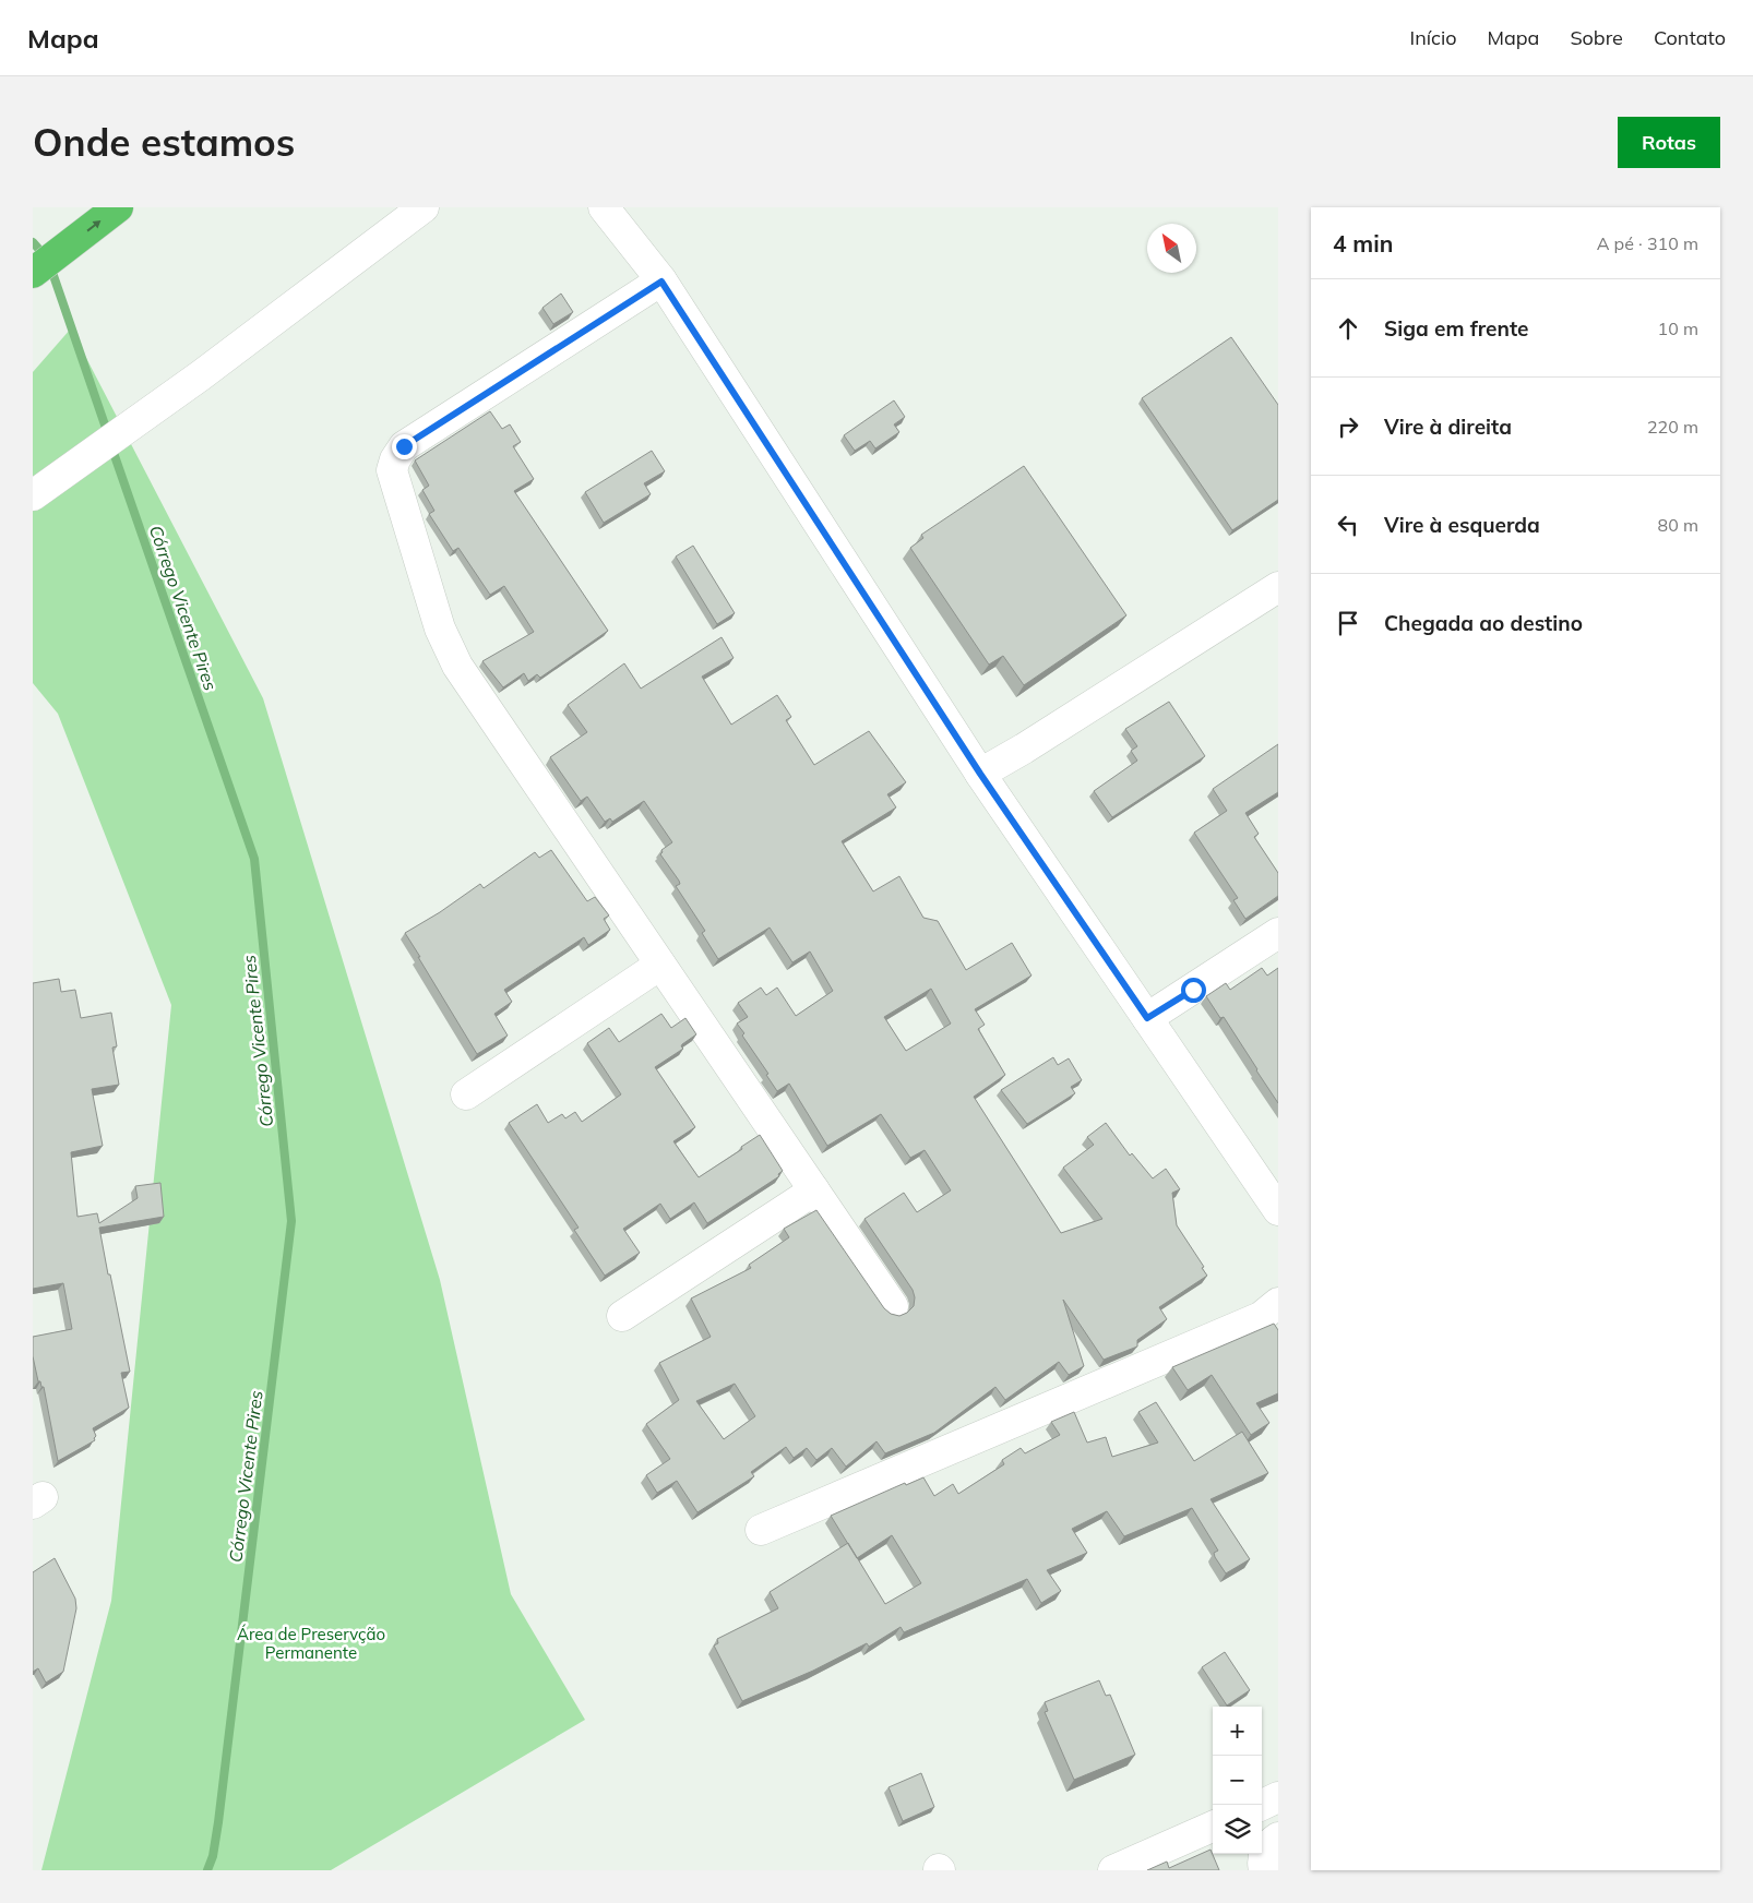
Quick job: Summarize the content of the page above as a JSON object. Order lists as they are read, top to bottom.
{
  "water": ["Córrego Vicente Pires"],
  "parks": ["Área de Preservção Permanente"],
  "north": "top left",
  "page": {
    "header": "Mapa",
    "nav": [
      "Início",
      "Mapa",
      "Sobre",
      "Contato"
    ],
    "buttons": "Rotas",
    "title": "Onde estamos",
    "heading": ["4 min", "A pé · 310 m"],
    "list": [
      ["Siga em frente", "10 m"],
      ["Vire à direita", "220 m"],
      ["Vire à esquerda", "80 m"],
      "Chegada ao destino"
    ],
    "map_buttons": ["+", "−"]
  }
}
